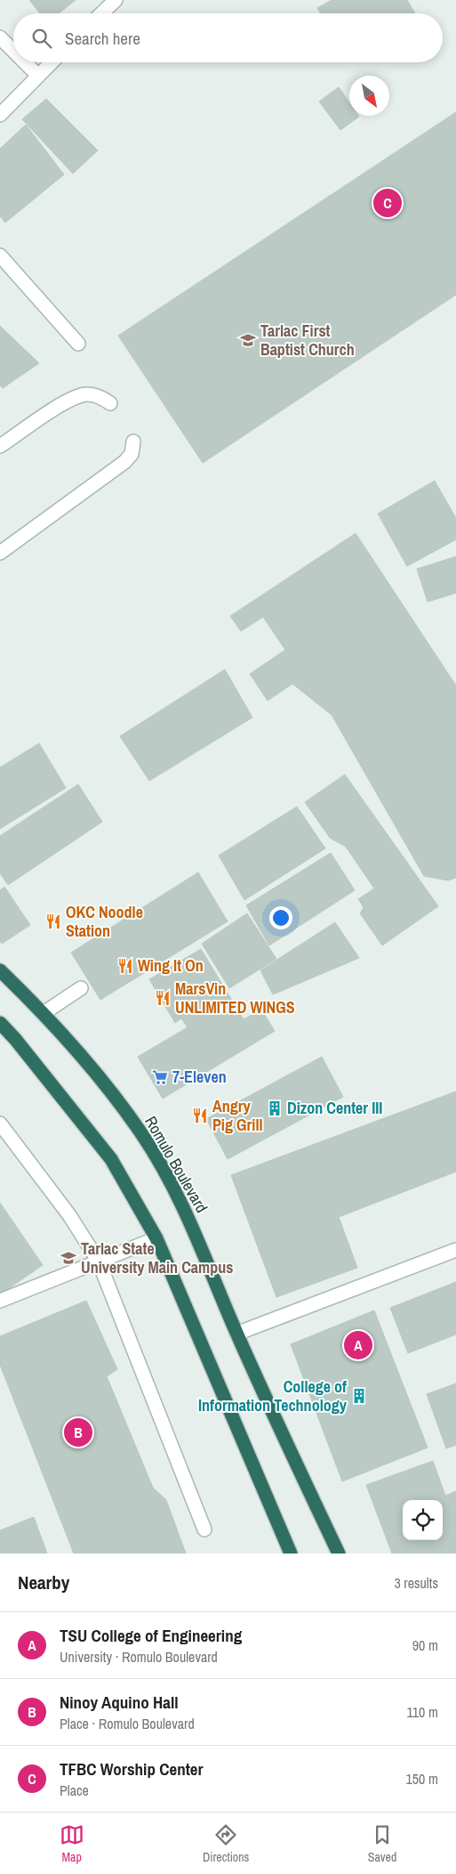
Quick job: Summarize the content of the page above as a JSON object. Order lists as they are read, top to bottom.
{
  "streets": {
    "highway": ["Romulo Boulevard"]
  },
  "places": {
    "school or university": ["Tarlac First Baptist Church", "Tarlac State University Main Campus"],
    "restaurant": [
      "OKC Noodle Station",
      "Wing It On",
      "MarsVin UNLIMITED WINGS",
      "Angry Pig Grill"
    ],
    "supermarket": ["7-Eleven"],
    "building": ["Dizon Center III", "College of Information Technology"]
  },
  "north": "bottom right",
  "page": {
    "search": "Search here",
    "pins": ["C", "A", "B"],
    "heading": ["Nearby", "3 results"],
    "list": [
      {
        "mark": "A",
        "name": "TSU College of Engineering",
        "note": "University · Romulo Boulevard",
        "value": "90 m"
      },
      {
        "mark": "B",
        "name": "Ninoy Aquino Hall",
        "note": "Place · Romulo Boulevard",
        "value": "110 m"
      },
      {
        "mark": "C",
        "name": "TFBC Worship Center",
        "note": "Place",
        "value": "150 m"
      }
    ],
    "nav": ["Map", "Directions", "Saved"]
  }
}
